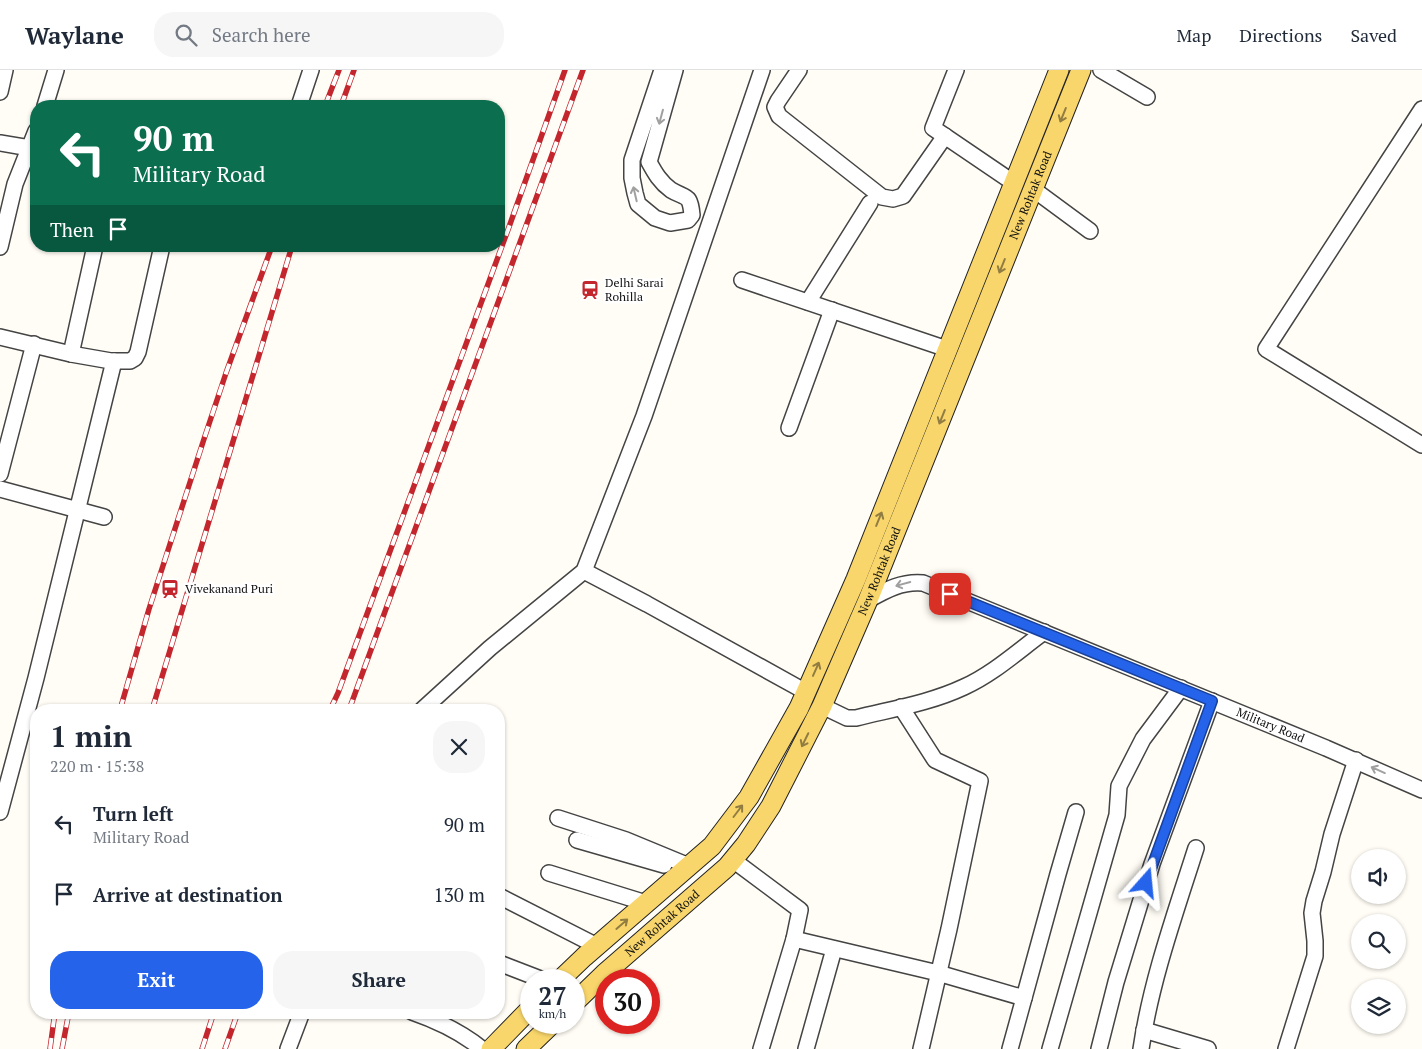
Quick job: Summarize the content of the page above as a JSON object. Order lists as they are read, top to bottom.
{
  "streets": {
    "main road": ["New Rohtak Road"],
    "street": ["Military Road"]
  },
  "crossings": [
    ["New Rohtak Road", "Military Road"]
  ],
  "one_way": ["Military Road"],
  "places": {
    "station": ["Delhi Sarai Rohilla", "Vivekanand Puri"]
  },
  "page": {
    "header": "Waylane",
    "search": "Search here",
    "nav": ["Map", "Directions", "Saved"],
    "turn": ["90 m", "Military Road"],
    "then": "Then",
    "heading": ["1 min", "220 m · 15:38"],
    "list": [
      {
        "name": "Turn left",
        "note": "Military Road",
        "value": "90 m"
      },
      {
        "name": "Arrive at destination",
        "value": "130 m"
      }
    ],
    "buttons": ["Exit", "Share"],
    "speed": "27 km/h",
    "limit": "30"
  }
}
